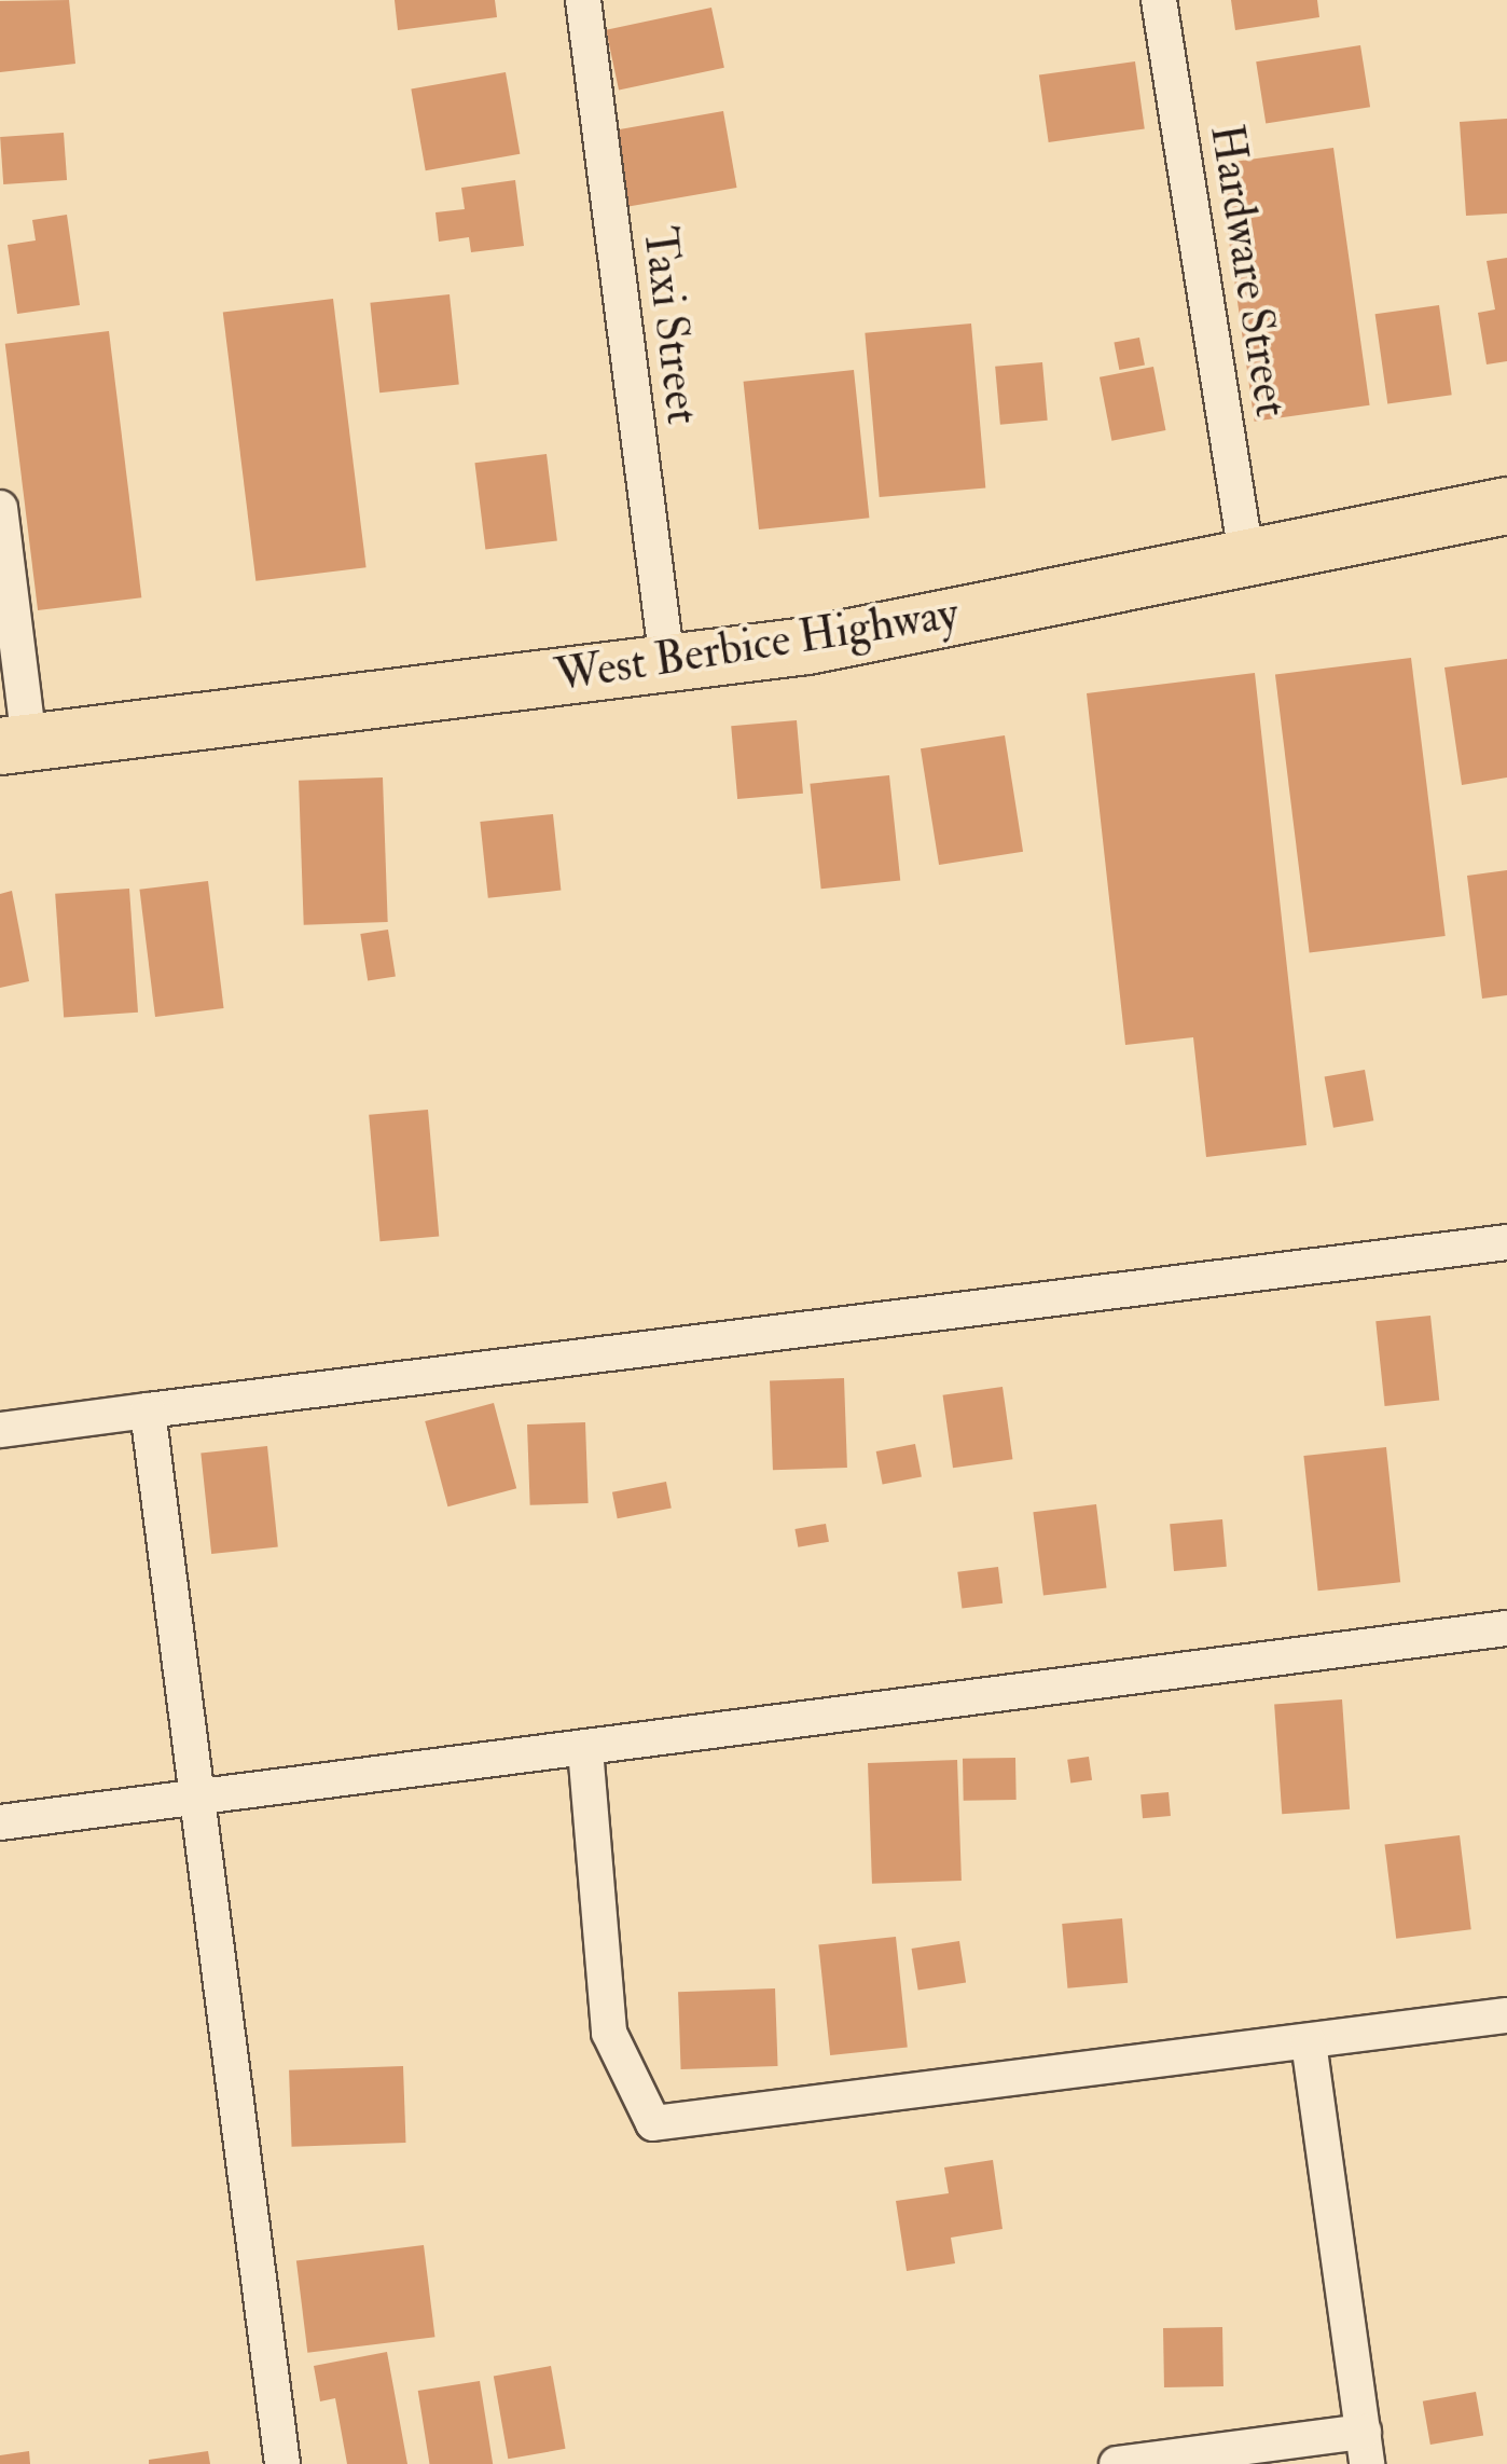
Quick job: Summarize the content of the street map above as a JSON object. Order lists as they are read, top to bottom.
{
  "streets": {
    "main road": ["West Berbice Highway"],
    "street": ["Hardware Street", "Taxi Street"]
  },
  "crossings": [
    ["Hardware Street", "West Berbice Highway"],
    ["Taxi Street", "West Berbice Highway"]
  ]
}
